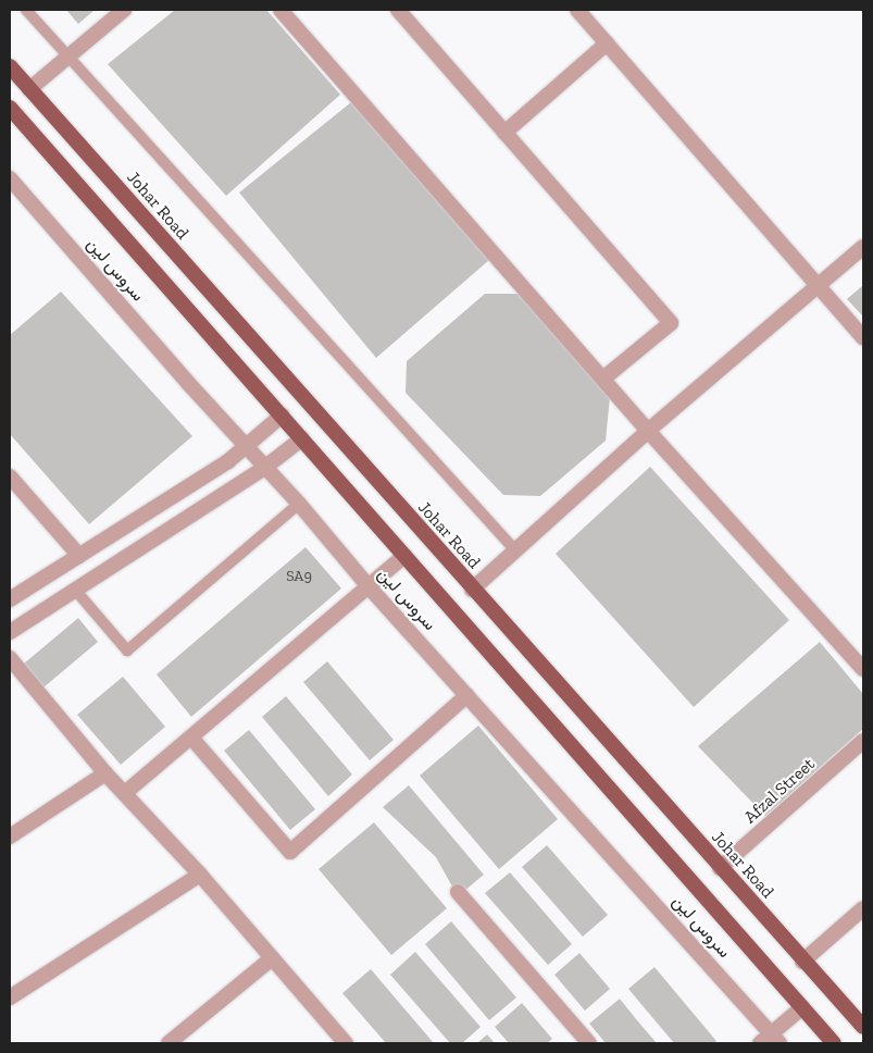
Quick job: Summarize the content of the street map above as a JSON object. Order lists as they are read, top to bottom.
{
  "streets": {
    "main road": ["Johar Road"],
    "street": ["سروس لین", "Afzal Street"]
  },
  "crossings": [
    ["Johar Road", "Afzal Street"]
  ],
  "house_numbers": ["SA9"]
}
